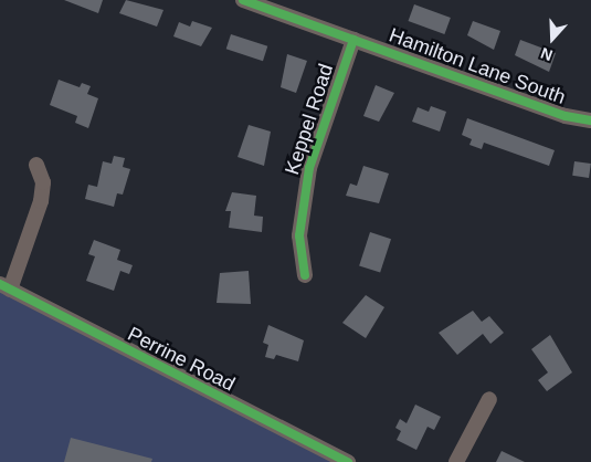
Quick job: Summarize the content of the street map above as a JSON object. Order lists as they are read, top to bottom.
{
  "streets": {
    "street": ["Hamilton Lane South", "Keppel Road", "Perrine Road"]
  },
  "crossings": [
    ["Hamilton Lane South", "Keppel Road"]
  ],
  "north": "bottom"
}
